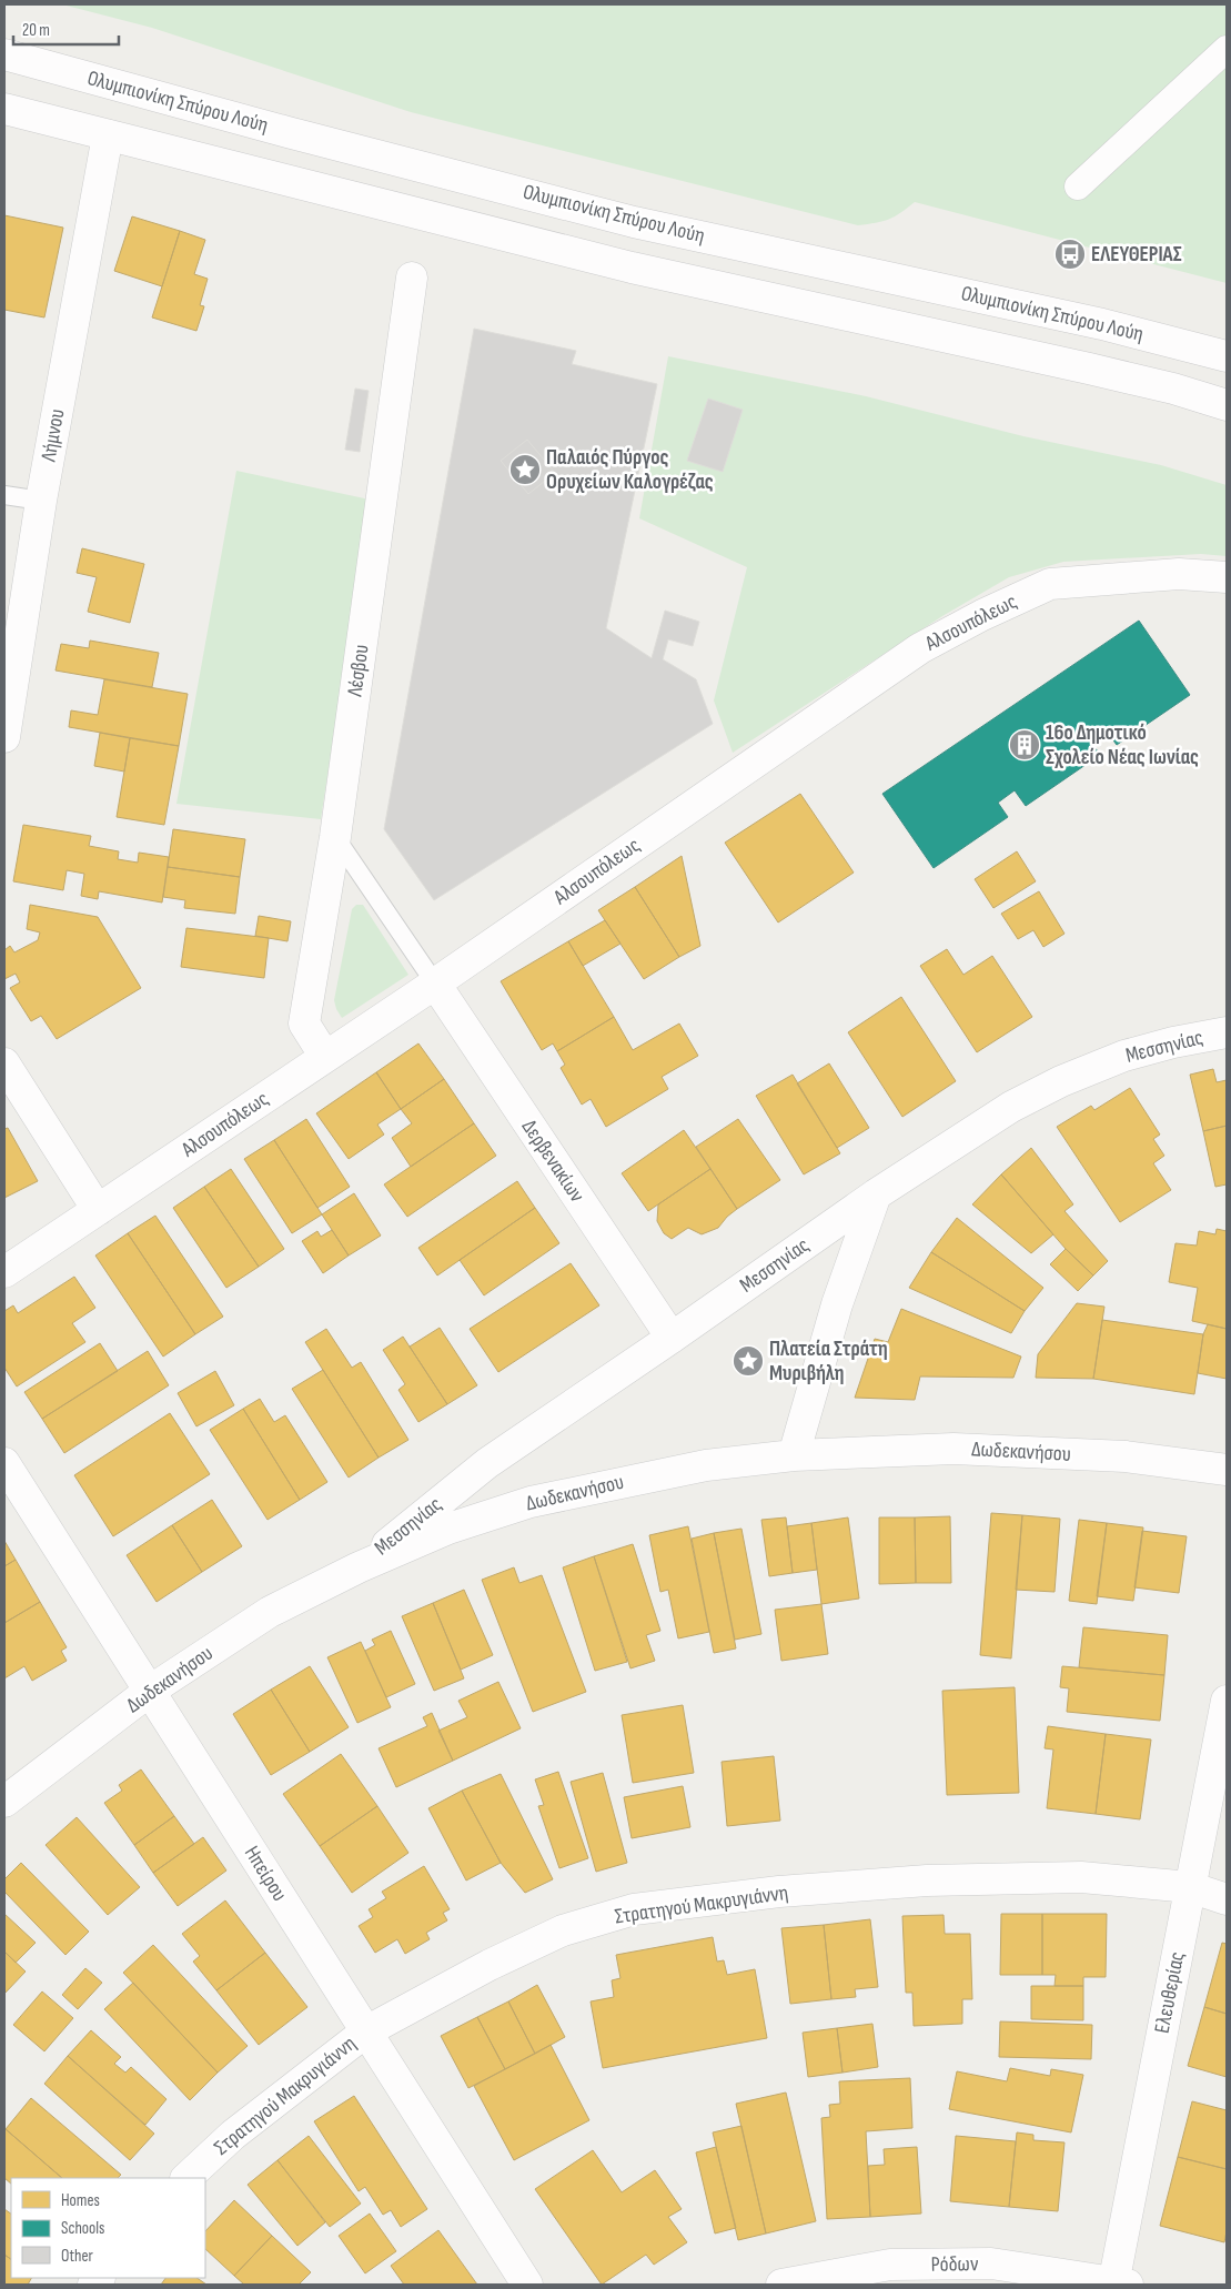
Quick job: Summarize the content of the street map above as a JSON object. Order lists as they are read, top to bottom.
{
  "streets": {
    "street": [
      "Ολυμπιονίκη Σπύρου Λούη",
      "Λήμνου",
      "Αλσουπόλεως",
      "Λέσβου",
      "Μεσσηνίας",
      "Δερβενακίων",
      "Δωδεκανήσου",
      "Ηπείρου",
      "Στρατηγού Μακρυγιάννη",
      "Ελευθερίας",
      "Ρόδων"
    ]
  },
  "crossings": [
    ["Αλσουπόλεως", "Λέσβου"],
    ["Αλσουπόλεως", "Δερβενακίων"],
    ["Μεσσηνίας", "Δερβενακίων"],
    ["Μεσσηνίας", "Δωδεκανήσου"],
    ["Δωδεκανήσου", "Ηπείρου"],
    ["Ηπείρου", "Στρατηγού Μακρυγιάννη"],
    ["Στρατηγού Μακρυγιάννη", "Ελευθερίας"],
    ["Ελευθερίας", "Ρόδων"]
  ],
  "places": {
    "bus stop": ["ΕΛΕΥΘΕΡΙΑΣ"],
    "place": ["Παλαιός Πύργος Ορυχείων Καλογρέζας", "Πλατεία Στράτη Μυριβήλη"],
    "building": ["16ο Δημοτικό Σχολείο Νέας Ιωνίας"]
  },
  "legend": ["Homes", "Schools", "Other"],
  "scale_bar": "20 m"
}
